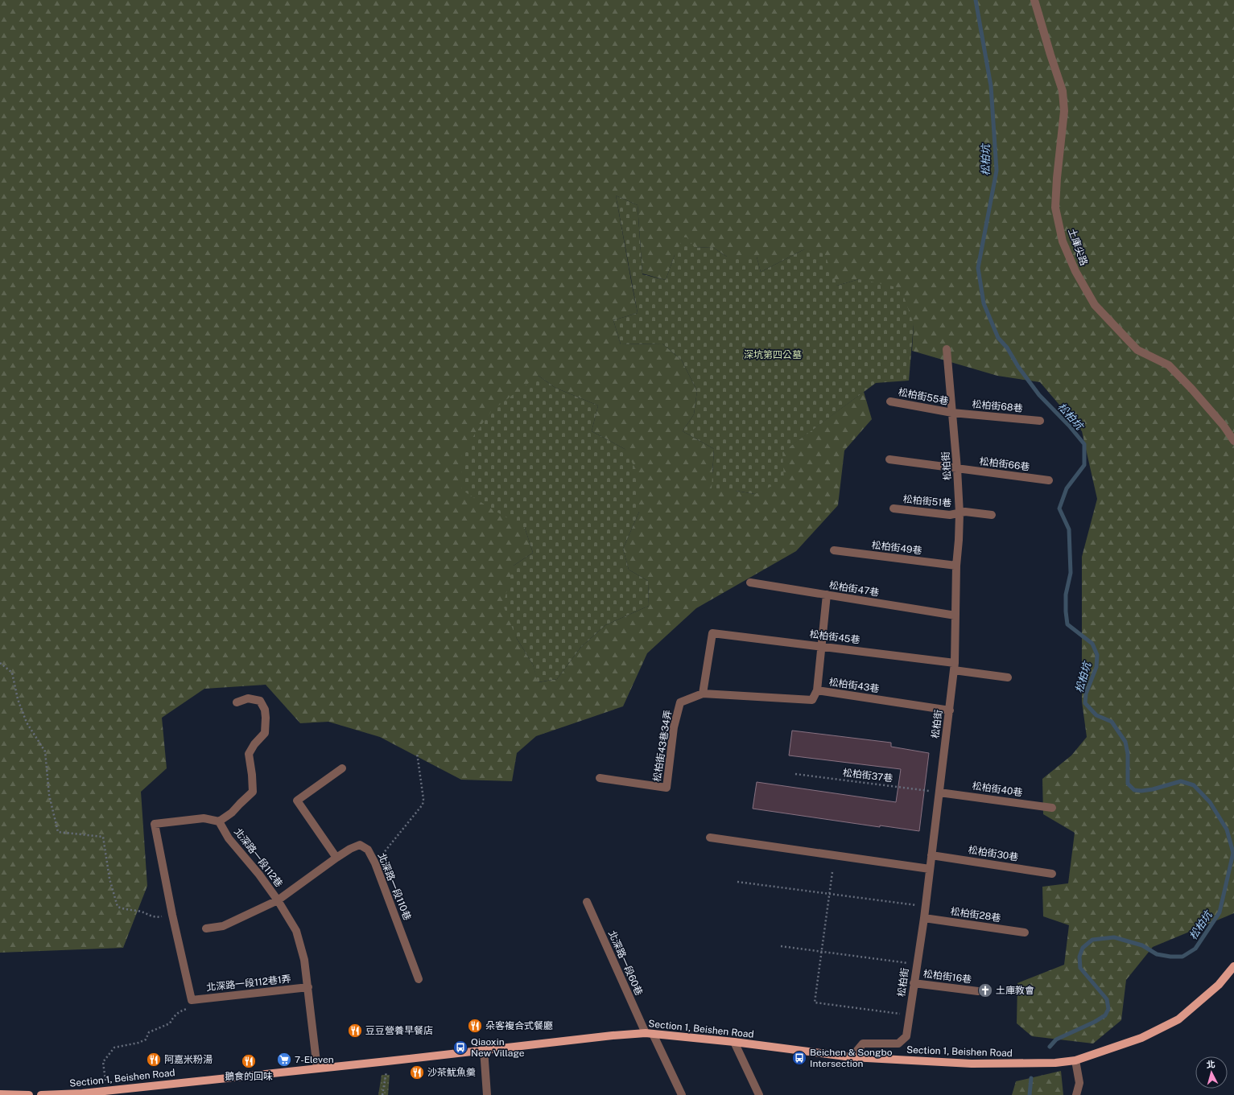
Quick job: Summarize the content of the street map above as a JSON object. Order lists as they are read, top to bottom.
{
  "streets": {
    "main road": ["Section 1, Beishen Road"],
    "street": [
      "土庫尖路",
      "松柏街55巷",
      "松柏街68巷",
      "松柏街66巷",
      "松柏街",
      "松柏街51巷",
      "松柏街49巷",
      "松柏街47巷",
      "松柏街45巷",
      "松柏街43巷",
      "松柏街43巷34弄",
      "松柏街40巷",
      "松柏街30巷",
      "北深路一段112巷",
      "北深路一段110巷",
      "松柏街28巷",
      "北深路一段60巷",
      "松柏街16巷",
      "北深路一段112巷1弄"
    ],
    "path": ["松柏街37巷"]
  },
  "crossings": [
    ["松柏街55巷", "松柏街68巷"],
    ["松柏街55巷", "松柏街"],
    ["松柏街68巷", "松柏街"],
    ["松柏街66巷", "松柏街"],
    ["松柏街", "松柏街51巷"],
    ["松柏街", "松柏街49巷"],
    ["松柏街", "松柏街47巷"],
    ["松柏街", "松柏街45巷"],
    ["松柏街", "松柏街43巷"],
    ["松柏街", "松柏街37巷"],
    ["松柏街", "松柏街40巷"],
    ["松柏街", "松柏街30巷"],
    ["松柏街", "松柏街28巷"],
    ["松柏街", "松柏街16巷"],
    ["松柏街", "Section 1, Beishen Road"],
    ["松柏街45巷", "松柏街43巷"],
    ["松柏街45巷", "松柏街43巷34弄"],
    ["松柏街43巷", "松柏街43巷34弄"],
    ["松柏街37巷", "松柏街40巷"],
    ["北深路一段112巷", "北深路一段110巷"],
    ["北深路一段112巷", "北深路一段112巷1弄"],
    ["北深路一段112巷", "Section 1, Beishen Road"],
    ["北深路一段60巷", "Section 1, Beishen Road"]
  ],
  "water": ["松柏坑"],
  "parks": ["深坑第四公墓"],
  "places": {
    "church": ["土庫教會"],
    "restaurant": [
      "朵客複合式餐廳",
      "豆豆營養早餐店",
      "阿嘉米粉湯",
      "鵝食的回味",
      "沙茶魷魚羹"
    ],
    "bus stop": ["Qiaoxin New Village", "Beichen & Songbo Intersection"],
    "supermarket": ["7-Eleven"]
  },
  "north": "top"
}
